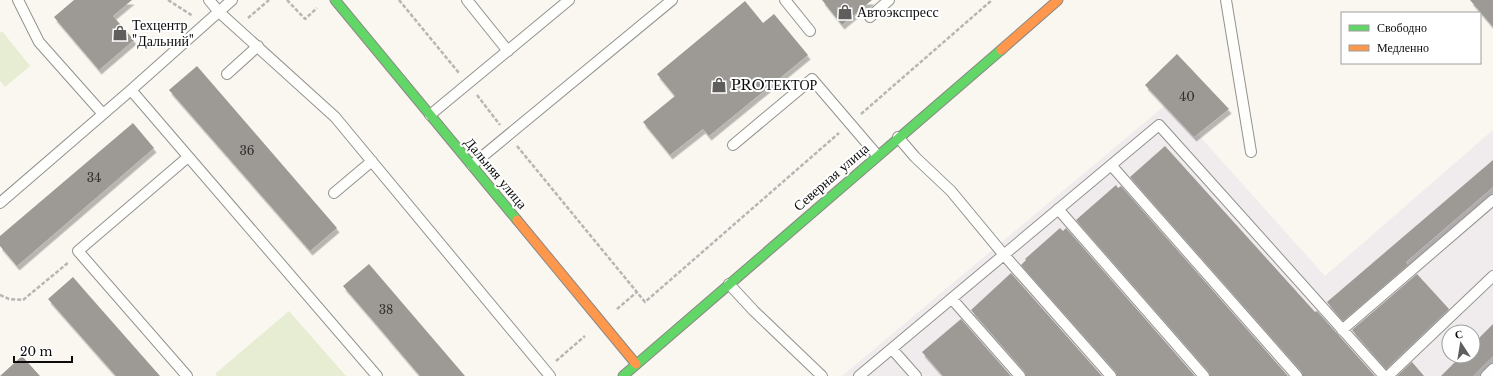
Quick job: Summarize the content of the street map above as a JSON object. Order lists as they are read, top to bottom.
{
  "streets": {
    "street": ["Дальняя улица", "Северная улица"]
  },
  "crossings": [
    ["Дальняя улица", "Северная улица"]
  ],
  "places": {
    "shop": ["Автоэкспресс", "Техцентр \"Дальний\"", "PROТЕКТОР"]
  },
  "house_numbers": [
    "40",
    "36",
    "34",
    "38"
  ],
  "legend": ["Свободно", "Медленно"],
  "scale_bar": "20 m",
  "north": "top"
}
